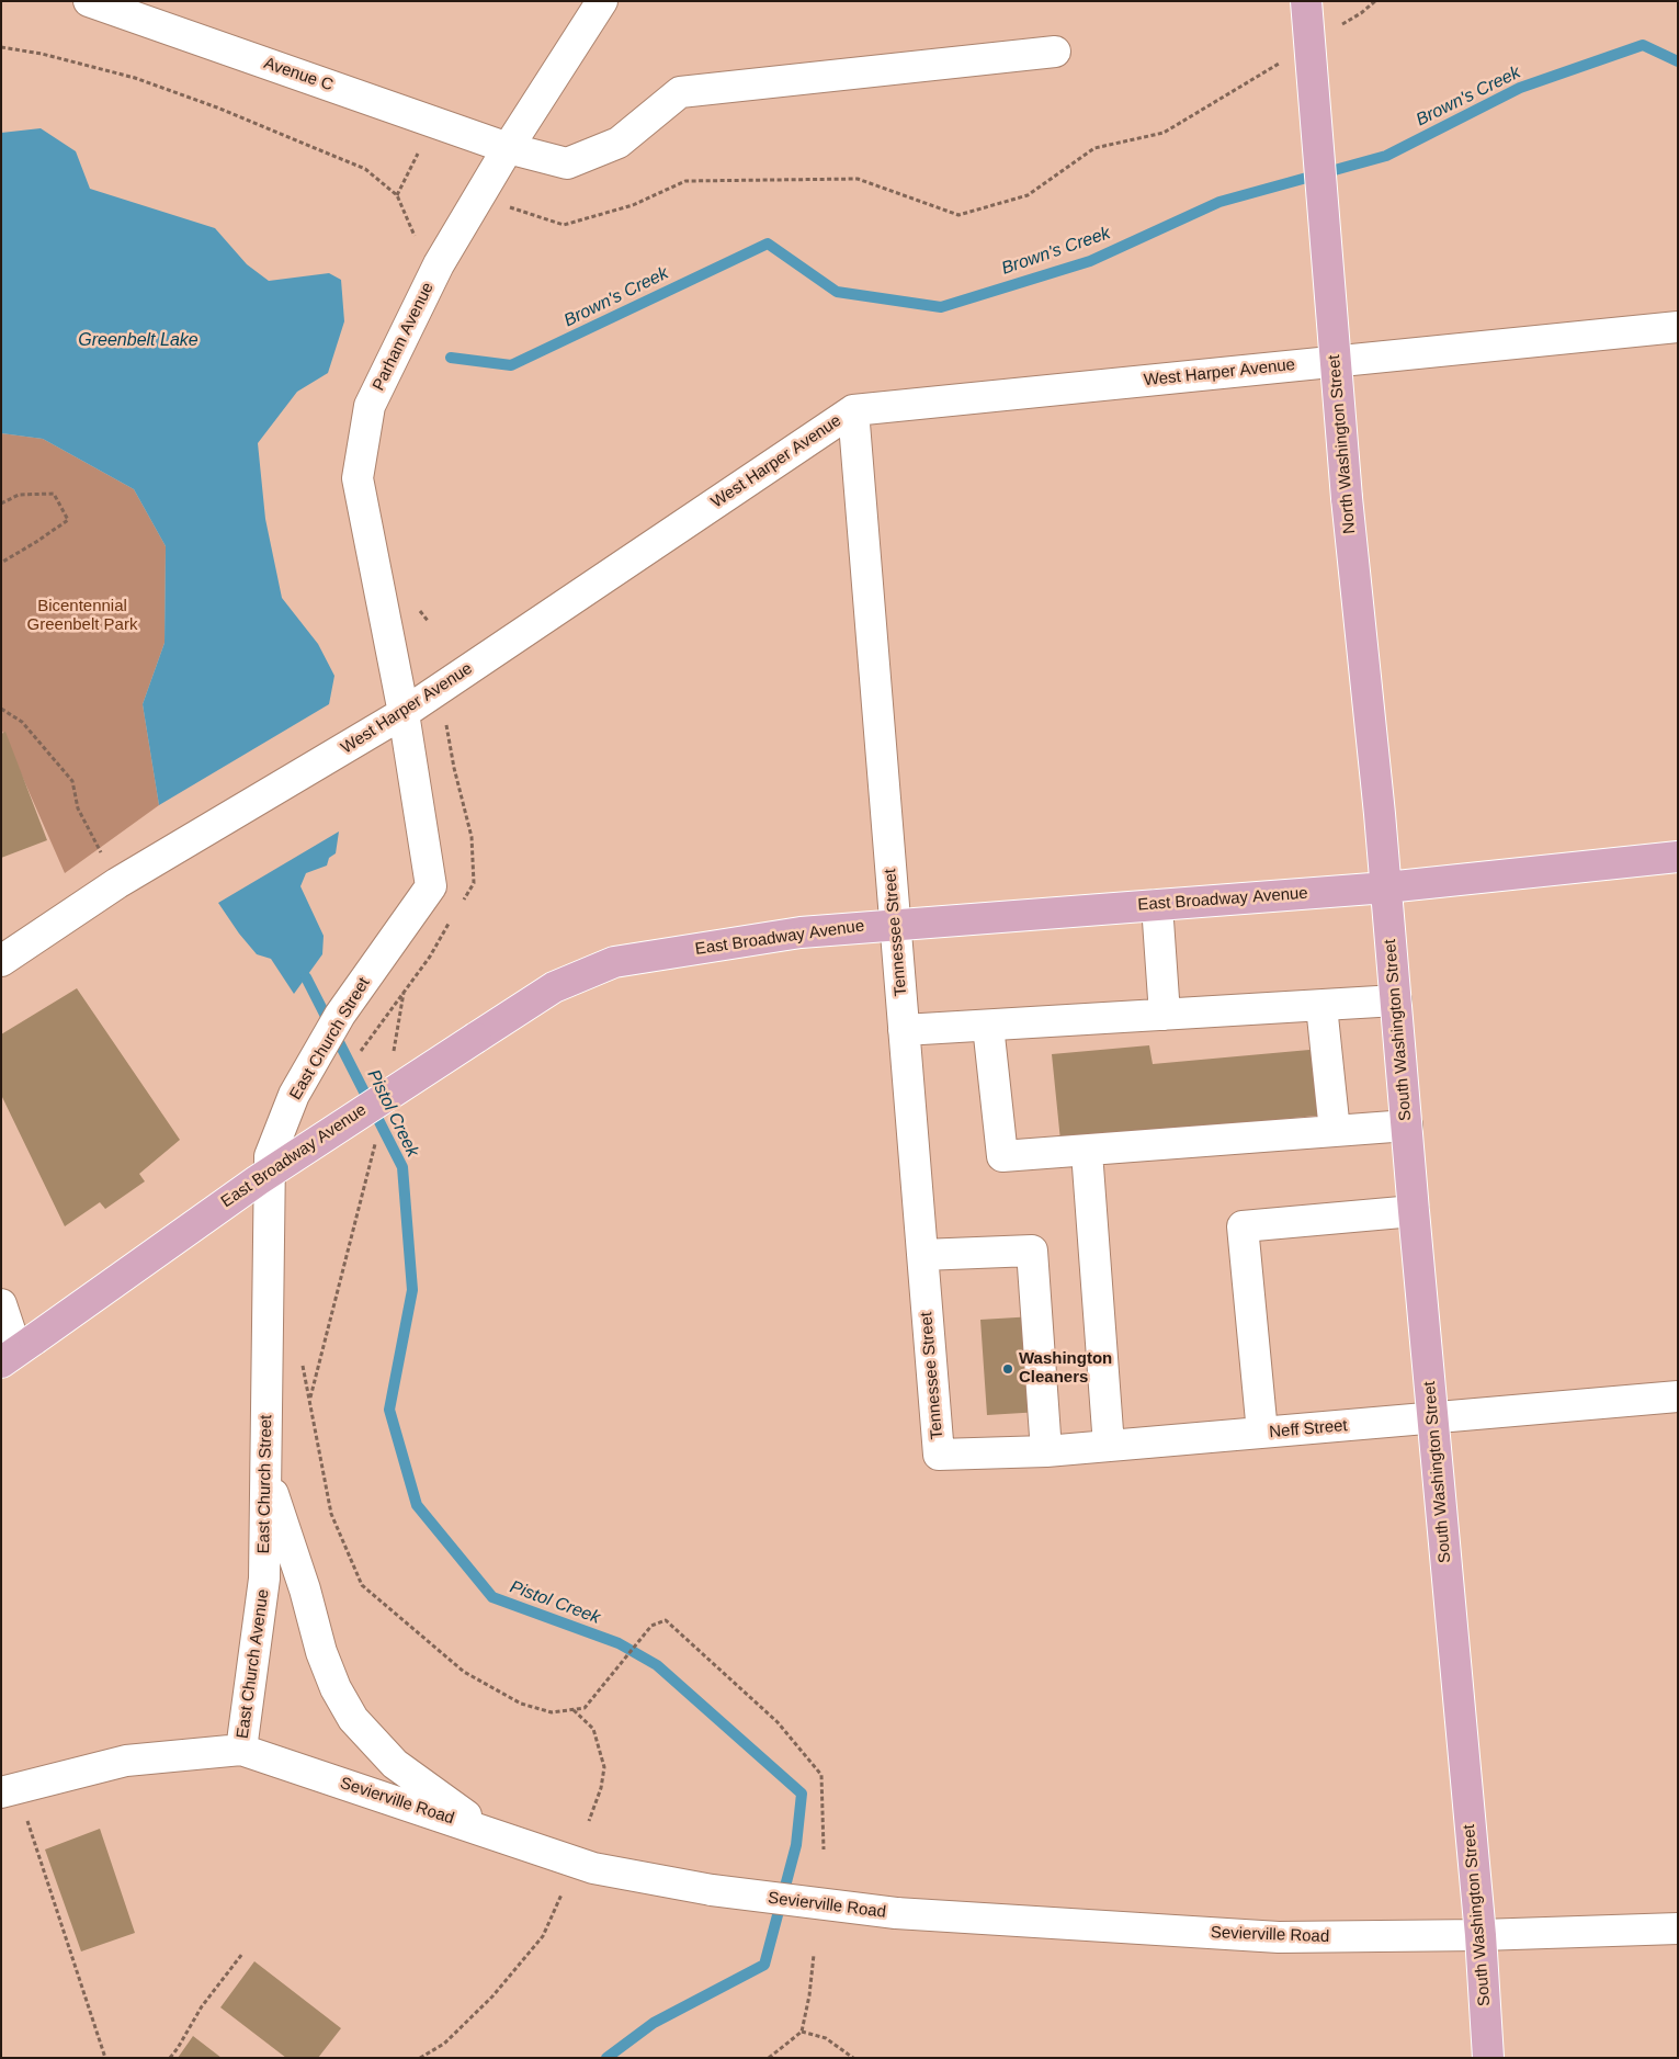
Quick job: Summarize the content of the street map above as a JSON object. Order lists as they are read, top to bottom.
{
  "streets": {
    "main road": ["North Washington Street", "East Broadway Avenue", "South Washington Street"],
    "street": [
      "Avenue C",
      "Parham Avenue",
      "West Harper Avenue",
      "Tennessee Street",
      "East Church Street",
      "Neff Street",
      "East Church Avenue",
      "Sevierville Road"
    ]
  },
  "crossings": [
    ["Avenue C", "Parham Avenue"],
    ["Parham Avenue", "West Harper Avenue"],
    ["Parham Avenue", "East Church Street"],
    ["West Harper Avenue", "Tennessee Street"],
    ["West Harper Avenue", "East Church Street"],
    ["North Washington Street", "East Broadway Avenue"],
    ["North Washington Street", "South Washington Street"],
    ["East Broadway Avenue", "Tennessee Street"],
    ["East Broadway Avenue", "South Washington Street"],
    ["Tennessee Street", "Neff Street"],
    ["South Washington Street", "Neff Street"],
    ["South Washington Street", "Sevierville Road"],
    ["East Church Street", "East Church Avenue"],
    ["East Church Avenue", "Sevierville Road"]
  ],
  "water": ["Brown's Creek", "Greenbelt Lake", "Pistol Creek"],
  "parks": ["Bicentennial Greenbelt Park"],
  "places": ["Washington Cleaners"]
}
